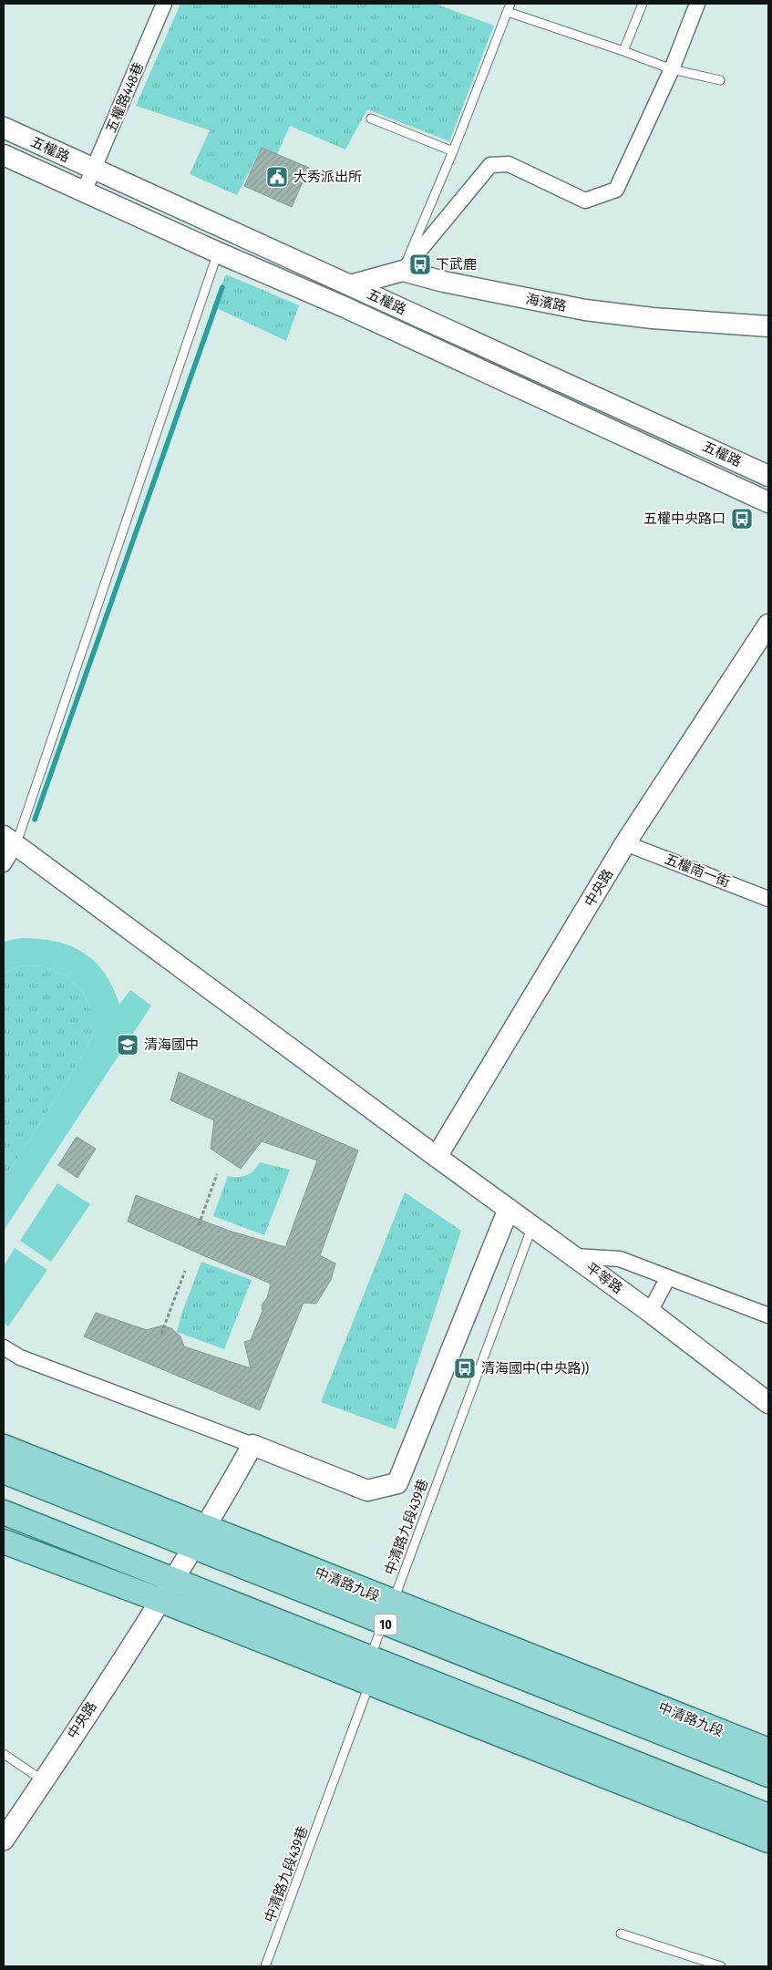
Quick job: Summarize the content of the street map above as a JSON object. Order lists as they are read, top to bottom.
{
  "streets": {
    "main road": ["中清路九段", "10"],
    "street": [
      "五權路448巷",
      "五權路",
      "海濱路",
      "五權南一街",
      "中央路",
      "平等路"
    ],
    "lane": ["中清路九段439巷"]
  },
  "crossings": [
    ["五權路448巷", "五權路"],
    ["五權南一街", "中央路"],
    ["中央路", "平等路"],
    ["中央路", "中清路九段"],
    ["平等路", "中清路九段439巷"],
    ["中清路九段439巷", "中清路九段"]
  ],
  "places": {
    "public building": ["大秀派出所"],
    "bus stop": ["下武鹿", "五權中央路口", "清海國中(中央路))"],
    "school or university": ["清海國中"]
  }
}
